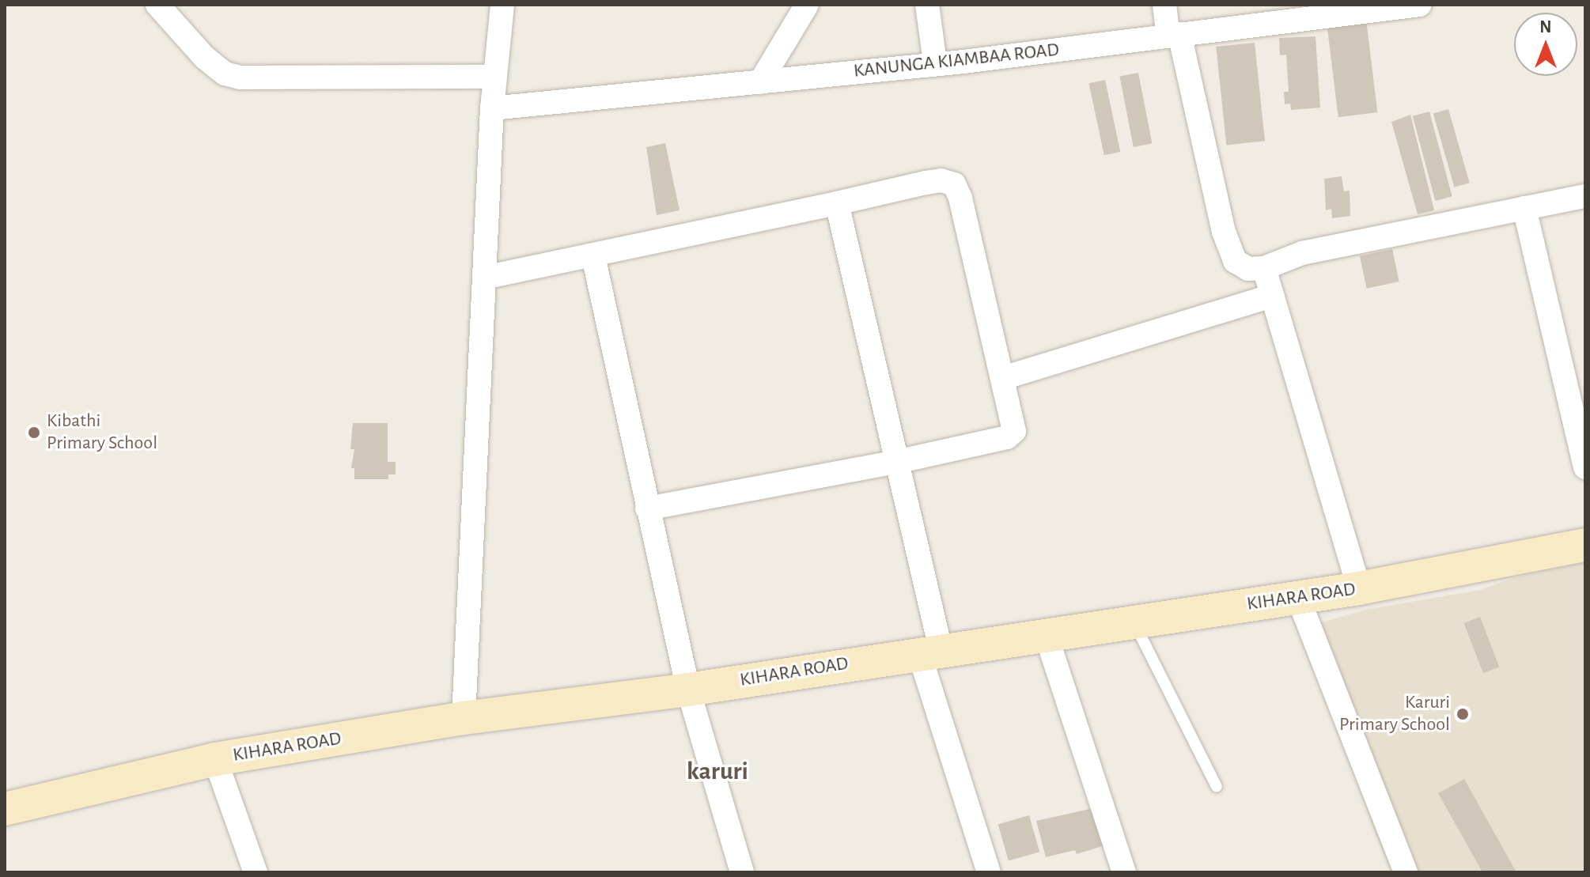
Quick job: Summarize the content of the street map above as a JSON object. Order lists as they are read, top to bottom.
{
  "streets": {
    "main road": ["KIHARA ROAD"],
    "street": ["KANUNGA KIAMBAA ROAD"]
  },
  "districts": ["karuri"],
  "places": ["Kibathi Primary School", "Karuri Primary School"],
  "north": "top"
}
